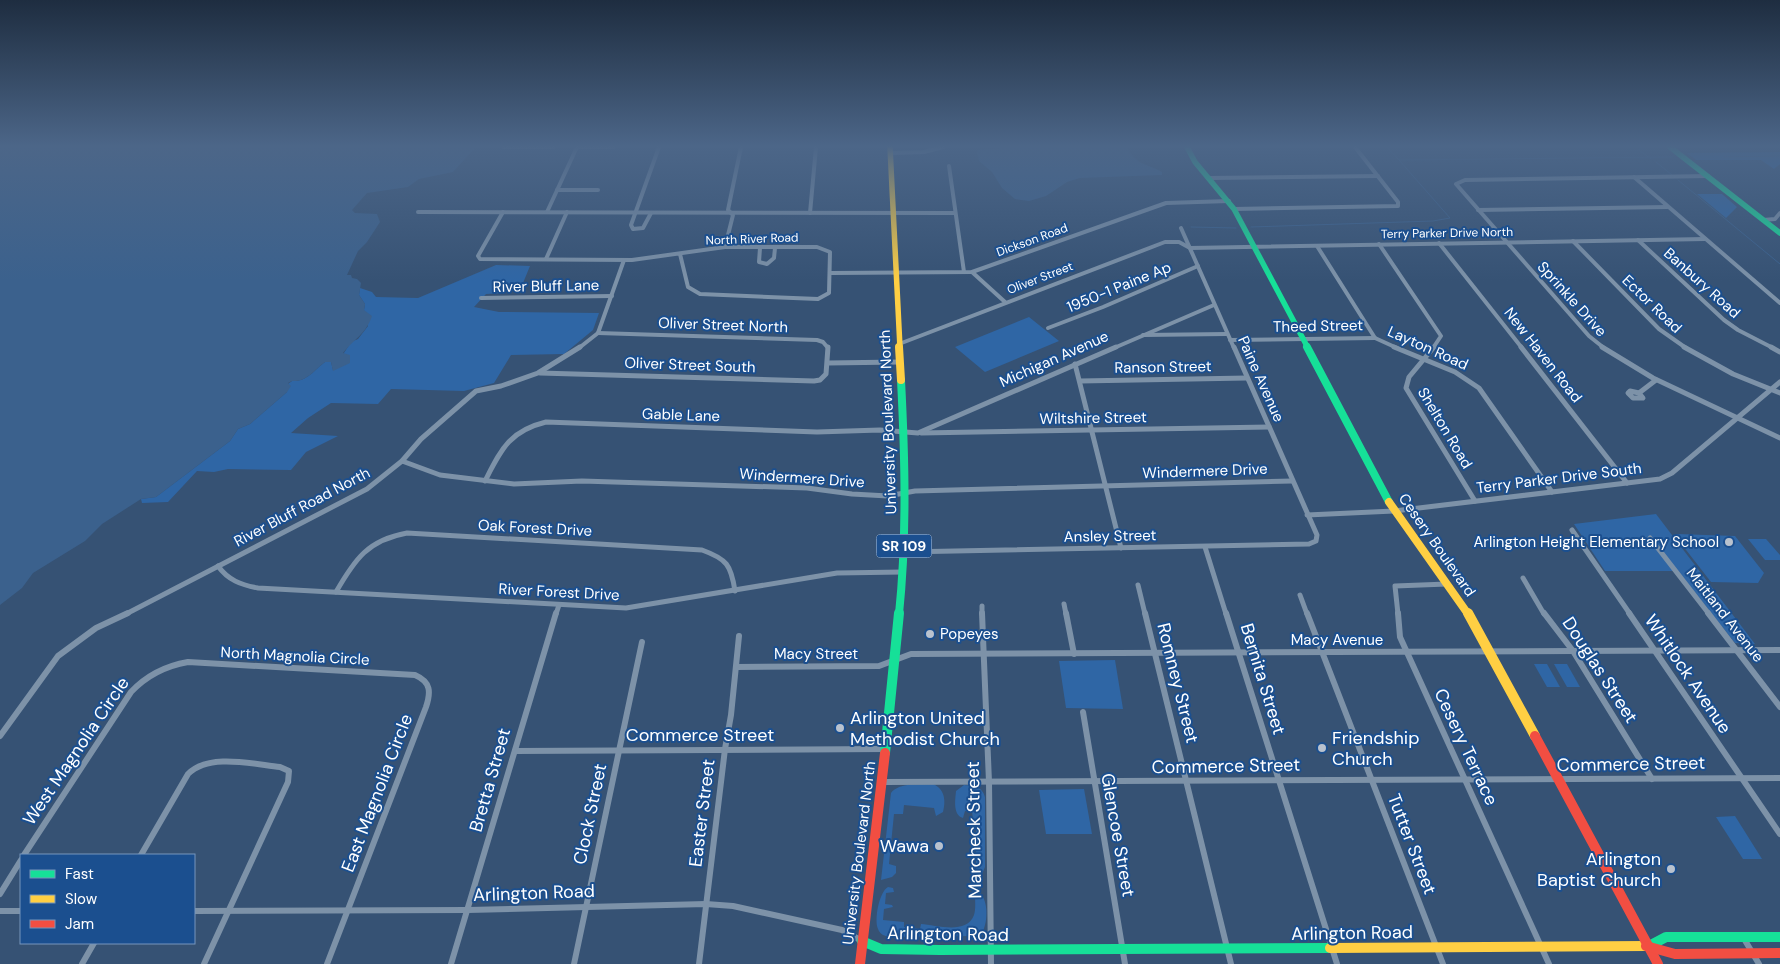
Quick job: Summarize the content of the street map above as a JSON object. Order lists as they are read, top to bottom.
{
  "streets": {
    "main road": [
      "University Boulevard North",
      "Cesery Boulevard",
      "SR 109",
      "Arlington Road"
    ],
    "street": [
      "Terry Parker Drive North",
      "North River Road",
      "Dickson Road",
      "Oliver Street",
      "Banbury Road",
      "River Bluff Lane",
      "1950-1 Paine Ap",
      "Sprinkle Drive",
      "Ector Road",
      "Oliver Street North",
      "Theed Street",
      "Layton Road",
      "New Haven Road",
      "Michigan Avenue",
      "Oliver Street South",
      "Ranson Street",
      "Paine Avenue",
      "Gable Lane",
      "Wiltshire Street",
      "Shelton Road",
      "Windermere Drive",
      "Terry Parker Drive South",
      "River Bluff Road North",
      "Oak Forest Drive",
      "Ansley Street",
      "River Forest Drive",
      "Maitland Avenue",
      "Macy Avenue",
      "Macy Street",
      "North Magnolia Circle",
      "Douglas Street",
      "Whitlock Avenue",
      "Bernita Street",
      "Romney Street",
      "Commerce Street",
      "Cesery Terrace",
      "West Magnolia Circle",
      "Bretta Street",
      "East Magnolia Circle",
      "Easter Street",
      "Clock Street",
      "Marcheck Street",
      "Glencoe Street",
      "Tutter Street"
    ]
  },
  "crossings": [
    ["Terry Parker Drive North", "Oliver Street"],
    ["Terry Parker Drive North", "Banbury Road"],
    ["Terry Parker Drive North", "Sprinkle Drive"],
    ["Terry Parker Drive North", "Ector Road"],
    ["Terry Parker Drive North", "Layton Road"],
    ["Terry Parker Drive North", "New Haven Road"],
    ["Terry Parker Drive North", "Paine Avenue"],
    ["Terry Parker Drive North", "Shelton Road"],
    ["Terry Parker Drive North", "Cesery Boulevard"],
    ["North River Road", "Dickson Road"],
    ["Dickson Road", "University Boulevard North"],
    ["Dickson Road", "Cesery Boulevard"],
    ["Oliver Street", "Paine Avenue"],
    ["Oliver Street", "University Boulevard North"],
    ["1950-1 Paine Ap", "Paine Avenue"],
    ["Sprinkle Drive", "Terry Parker Drive South"],
    ["Ector Road", "Terry Parker Drive South"],
    ["Oliver Street North", "Oliver Street South"],
    ["Oliver Street North", "River Bluff Road North"],
    ["Theed Street", "Layton Road"],
    ["Theed Street", "Paine Avenue"],
    ["Theed Street", "Cesery Boulevard"],
    ["Layton Road", "Shelton Road"],
    ["Layton Road", "Terry Parker Drive South"],
    ["New Haven Road", "Terry Parker Drive South"],
    ["Michigan Avenue", "Paine Avenue"],
    ["Michigan Avenue", "Gable Lane"],
    ["Michigan Avenue", "Wiltshire Street"],
    ["Michigan Avenue", "University Boulevard North"],
    ["Oliver Street South", "River Bluff Road North"],
    ["Ranson Street", "Paine Avenue"],
    ["Paine Avenue", "Wiltshire Street"],
    ["Paine Avenue", "Windermere Drive"],
    ["Paine Avenue", "Terry Parker Drive South"],
    ["Paine Avenue", "Ansley Street"],
    ["Gable Lane", "University Boulevard North"],
    ["Gable Lane", "Windermere Drive"],
    ["University Boulevard North", "Windermere Drive"],
    ["University Boulevard North", "Ansley Street"],
    ["University Boulevard North", "River Forest Drive"],
    ["University Boulevard North", "Macy Avenue"],
    ["University Boulevard North", "Macy Street"],
    ["University Boulevard North", "Commerce Street"],
    ["University Boulevard North", "Arlington Road"],
    ["Shelton Road", "Terry Parker Drive South"],
    ["Windermere Drive", "River Bluff Road North"],
    ["Terry Parker Drive South", "Cesery Boulevard"],
    ["River Bluff Road North", "River Forest Drive"],
    ["Oak Forest Drive", "River Forest Drive"],
    ["Ansley Street", "Bernita Street"],
    ["Cesery Boulevard", "Macy Avenue"],
    ["Cesery Boulevard", "Commerce Street"],
    ["Cesery Boulevard", "Cesery Terrace"],
    ["Cesery Boulevard", "Arlington Road"],
    ["River Forest Drive", "Bretta Street"],
    ["Maitland Avenue", "Macy Avenue"],
    ["Macy Avenue", "Macy Street"],
    ["Macy Avenue", "Douglas Street"],
    ["Macy Avenue", "Whitlock Avenue"],
    ["Macy Avenue", "Bernita Street"],
    ["Macy Avenue", "Romney Street"],
    ["Macy Avenue", "Cesery Terrace"],
    ["Macy Avenue", "Marcheck Street"],
    ["Macy Avenue", "Tutter Street"],
    ["Macy Street", "Easter Street"],
    ["North Magnolia Circle", "West Magnolia Circle"],
    ["North Magnolia Circle", "East Magnolia Circle"],
    ["Douglas Street", "Commerce Street"],
    ["Whitlock Avenue", "Commerce Street"],
    ["Bernita Street", "Commerce Street"],
    ["Bernita Street", "Arlington Road"],
    ["Romney Street", "Commerce Street"],
    ["Romney Street", "Arlington Road"],
    ["Commerce Street", "Cesery Terrace"],
    ["Commerce Street", "Bretta Street"],
    ["Commerce Street", "Easter Street"],
    ["Commerce Street", "Clock Street"],
    ["Commerce Street", "Marcheck Street"],
    ["Commerce Street", "Glencoe Street"],
    ["Commerce Street", "Tutter Street"],
    ["Cesery Terrace", "Arlington Road"],
    ["Bretta Street", "Arlington Road"],
    ["East Magnolia Circle", "Arlington Road"],
    ["Easter Street", "Arlington Road"],
    ["Clock Street", "Arlington Road"],
    ["Marcheck Street", "Arlington Road"],
    ["Glencoe Street", "Arlington Road"],
    ["Tutter Street", "Arlington Road"]
  ],
  "places": [
    "Arlington Height Elementary School",
    "Popeyes",
    "Arlington United Methodist Church",
    "Friendship Church",
    "Wawa",
    "Arlington Baptist Church"
  ],
  "legend": ["Fast", "Slow", "Jam"]
}
